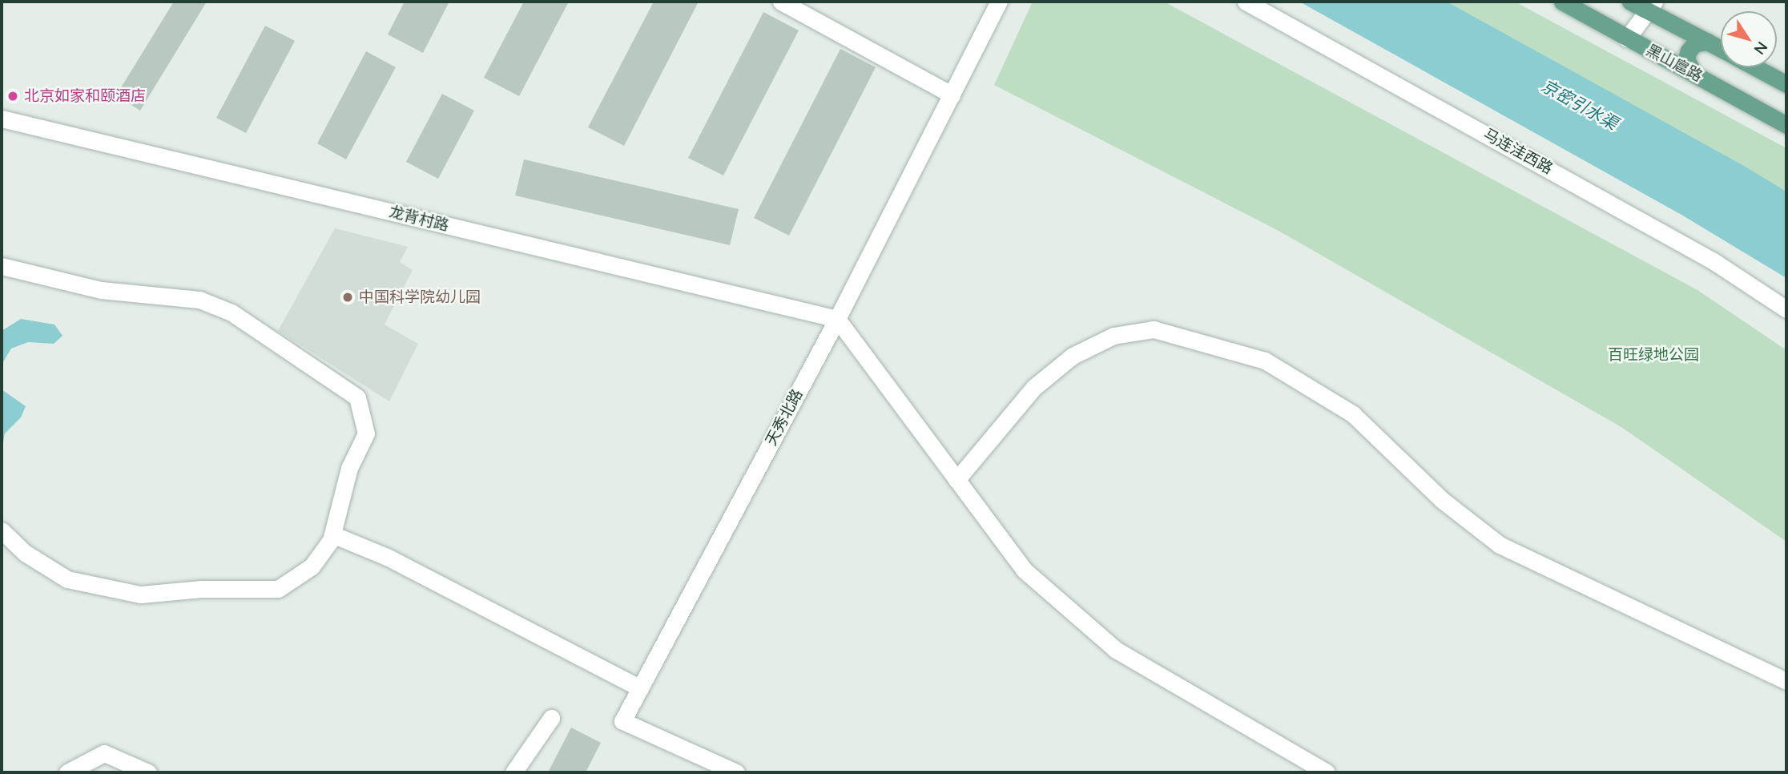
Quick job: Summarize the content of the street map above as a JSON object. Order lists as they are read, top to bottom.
{
  "streets": {
    "main road": ["黑山扈路"],
    "street": ["马连洼西路", "龙背村路", "天秀北路"]
  },
  "crossings": [
    ["龙背村路", "天秀北路"]
  ],
  "water": ["京密引水渠"],
  "parks": ["百旺绿地公园"],
  "places": ["北京如家和颐酒店", "中国科学院幼儿园"],
  "north": "bottom right"
}
